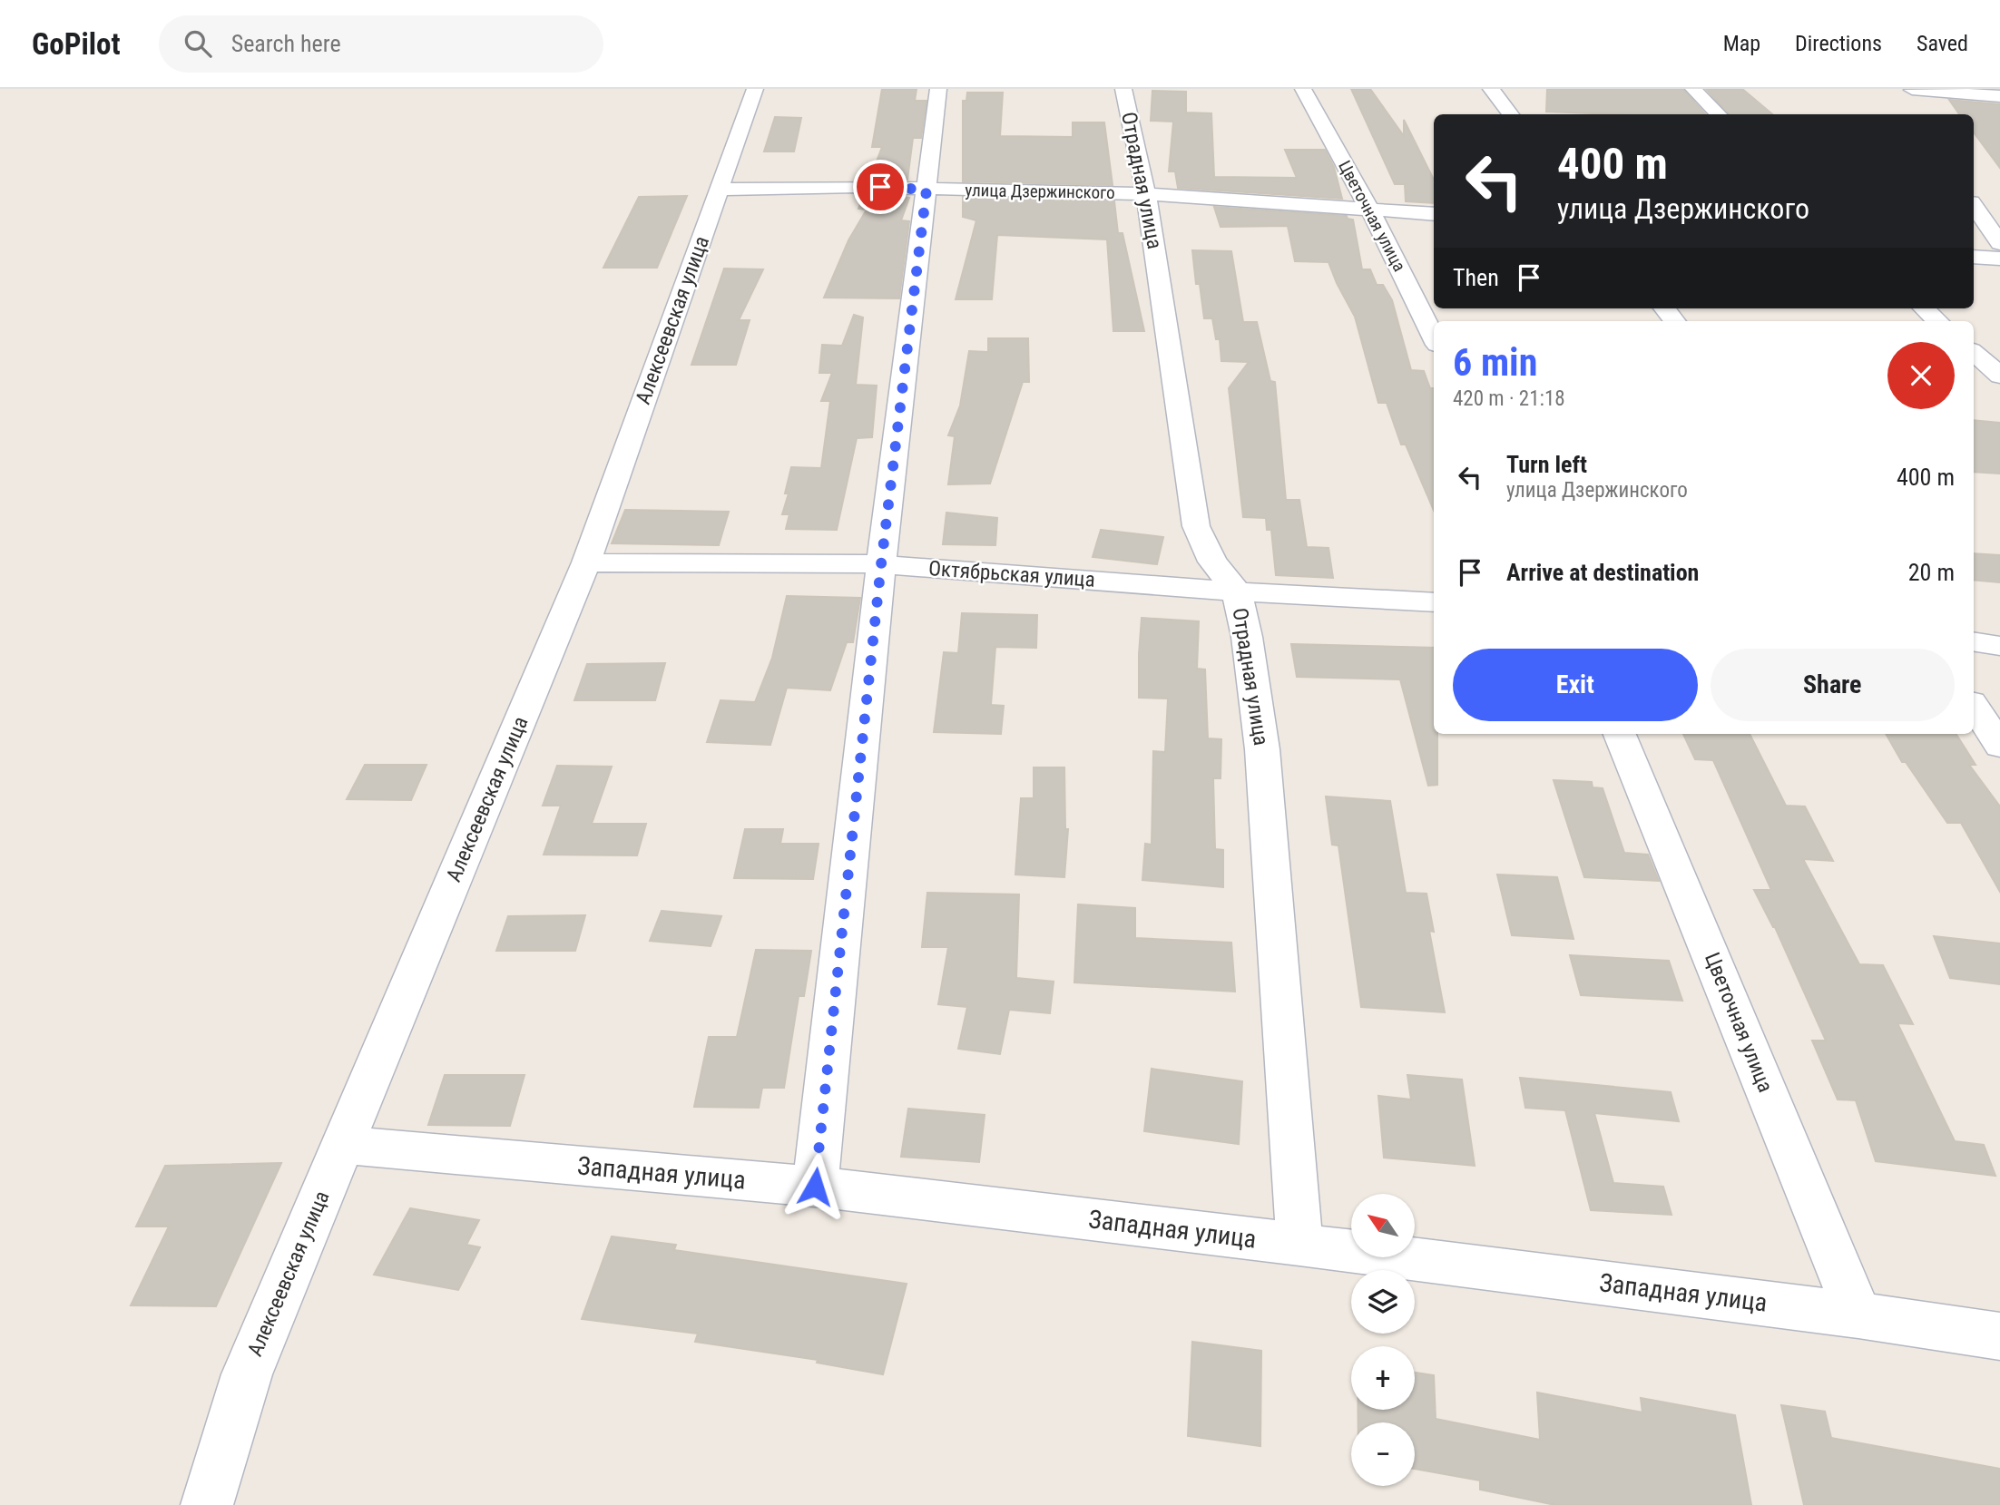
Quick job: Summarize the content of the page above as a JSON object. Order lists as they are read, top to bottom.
{
  "streets": {
    "street": [
      "Отрадная улица",
      "улица Дзержинского",
      "Цветочная улица",
      "Алексеевская улица",
      "Октябрьская улица",
      "Западная улица"
    ]
  },
  "crossings": [
    ["Отрадная улица", "улица Дзержинского"],
    ["Отрадная улица", "Октябрьская улица"],
    ["Отрадная улица", "Западная улица"],
    ["улица Дзержинского", "Цветочная улица"],
    ["улица Дзержинского", "Алексеевская улица"],
    ["Цветочная улица", "Западная улица"],
    ["Алексеевская улица", "Октябрьская улица"],
    ["Алексеевская улица", "Западная улица"]
  ],
  "north": "top left",
  "page": {
    "header": "GoPilot",
    "search": "Search here",
    "nav": ["Map", "Directions", "Saved"],
    "turn": ["400 m", "улица Дзержинского"],
    "then": "Then",
    "heading": ["6 min", "420 m · 21:18"],
    "list": [
      {
        "name": "Turn left",
        "note": "улица Дзержинского",
        "value": "400 m"
      },
      {
        "name": "Arrive at destination",
        "value": "20 m"
      }
    ],
    "buttons": ["Exit", "Share"],
    "map_buttons": ["+", "−"]
  }
}
